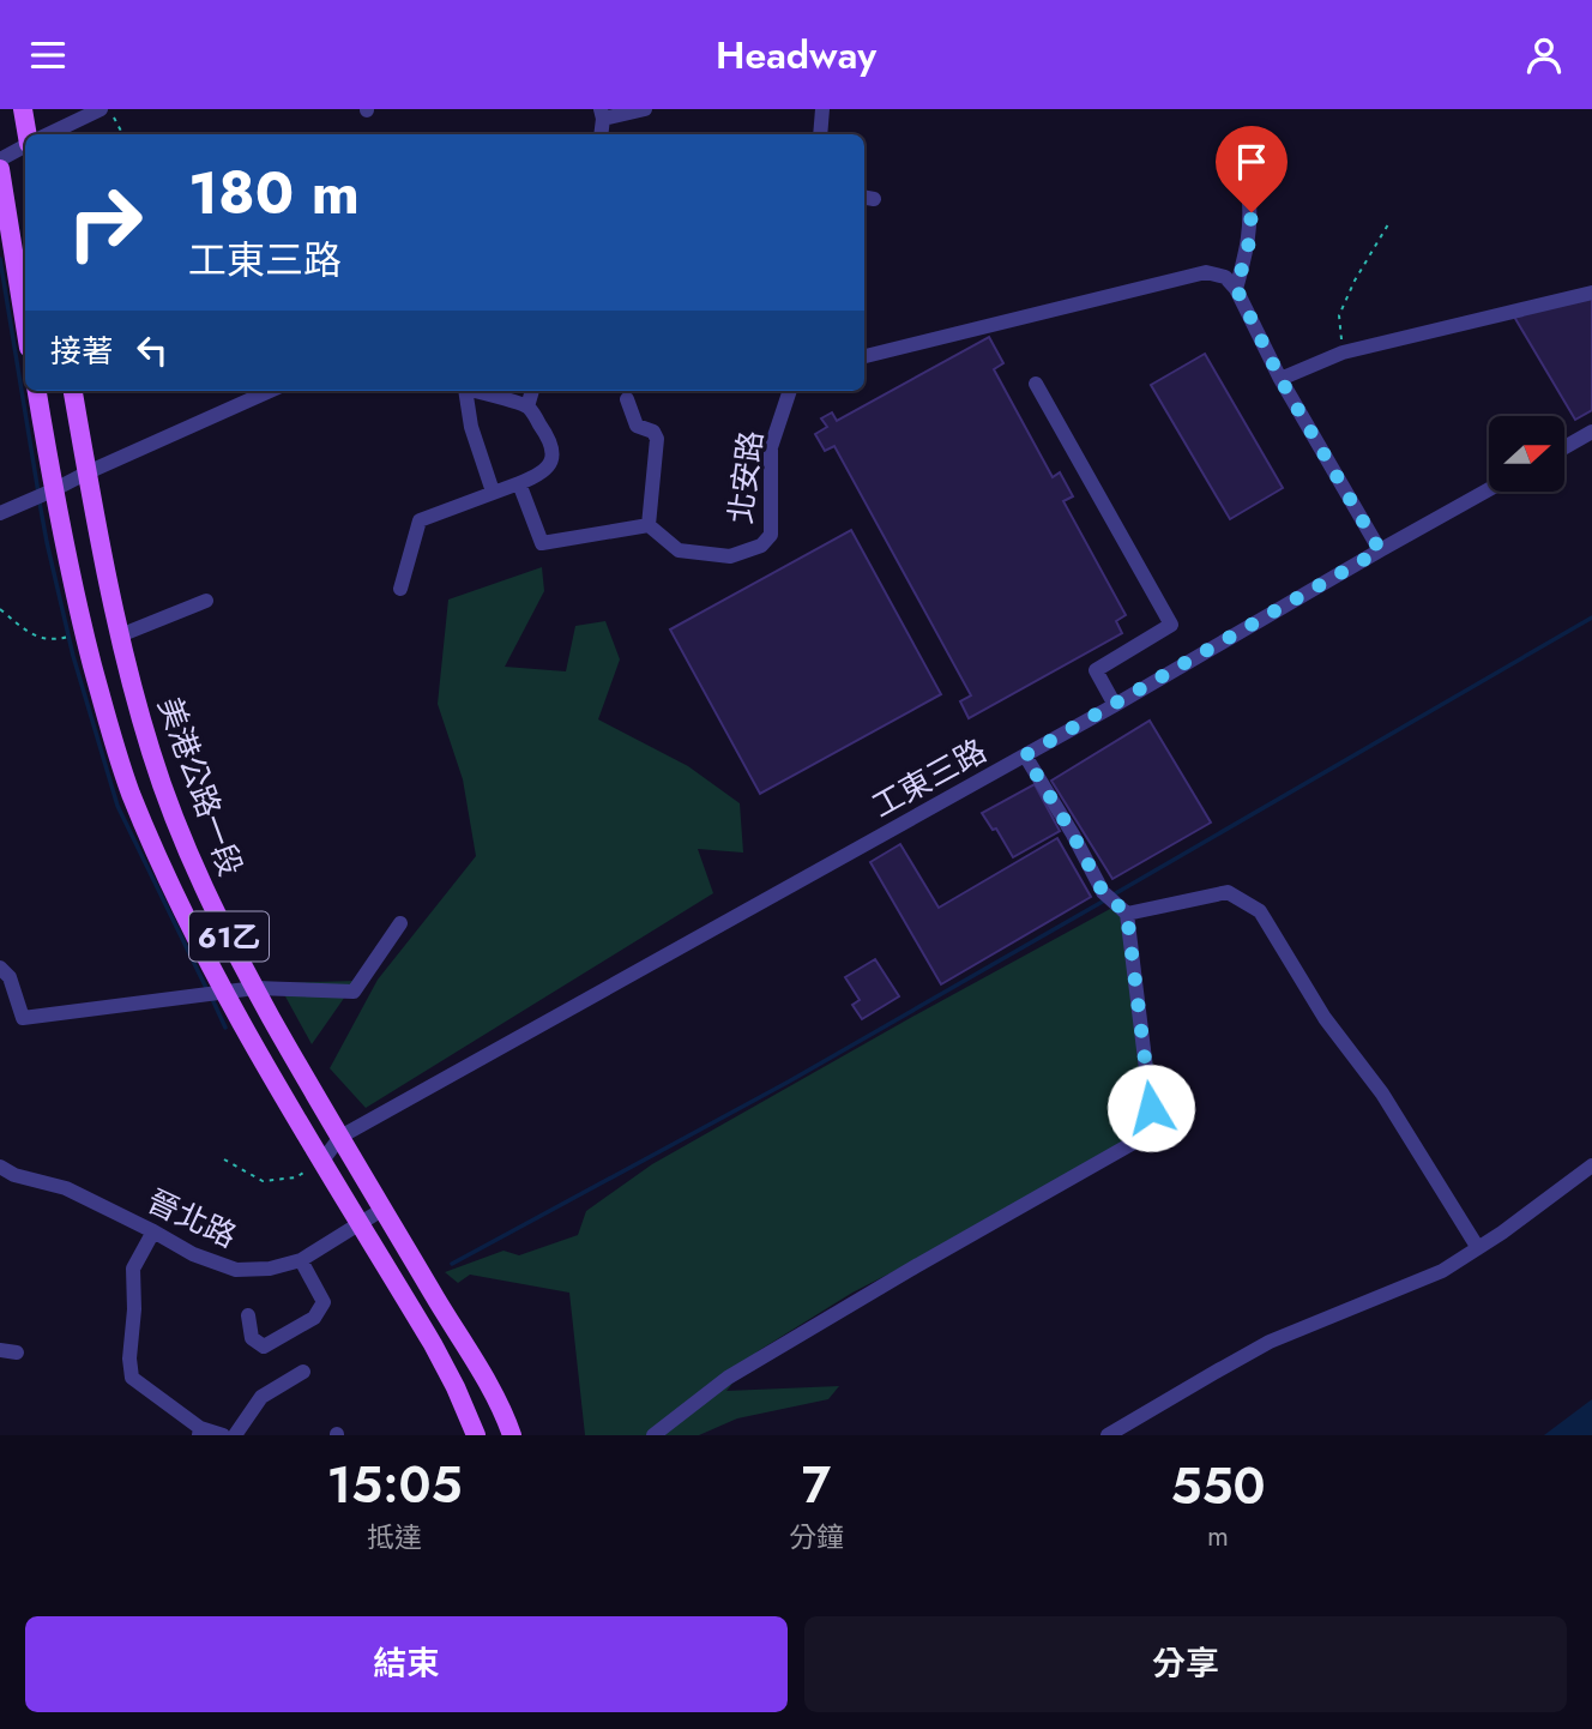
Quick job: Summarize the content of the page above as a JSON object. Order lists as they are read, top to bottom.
{
  "streets": {
    "main road": ["美港公路一段", "61乙"],
    "street": ["北安路", "工東三路", "晉北路"]
  },
  "crossings": [
    ["工東三路", "美港公路一段"],
    ["美港公路一段", "晉北路"]
  ],
  "north": "right",
  "page": {
    "header": "Headway",
    "turn": ["180 m", "工東三路"],
    "then": "接著",
    "eta": [
      "15:05",
      "抵達",
      "7",
      "分鐘",
      "550",
      "m"
    ],
    "buttons": ["結束", "分享"]
  }
}
